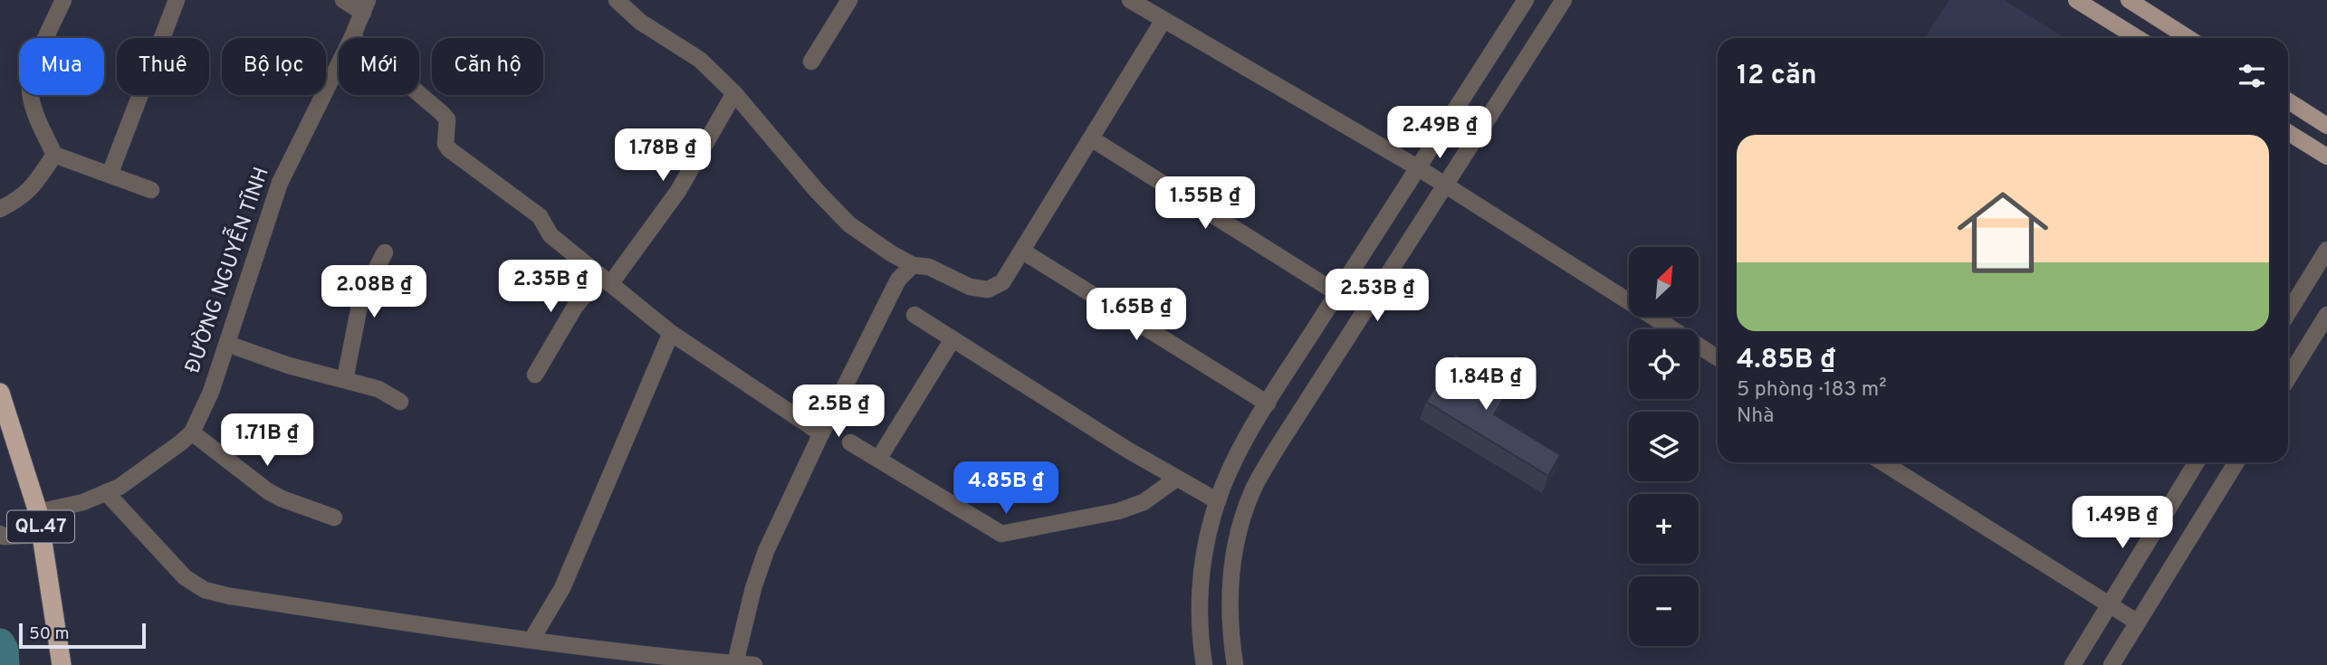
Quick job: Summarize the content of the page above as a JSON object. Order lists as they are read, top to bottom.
{
  "streets": {
    "highway": ["QL.47"],
    "street": ["ĐƯỜNG NGUYỄN TĨNH"]
  },
  "crossings": [
    ["ĐƯỜNG NGUYỄN TĨNH", "QL.47"]
  ],
  "scale_bar": "50 m",
  "north": "top right",
  "page": {
    "chip": [
      "Mua",
      "Thuê",
      "Bộ lọc",
      "Mới",
      "Căn hộ"
    ],
    "heading": "12 căn",
    "price": [
      "2.49B ₫",
      "1.78B ₫",
      "1.55B ₫",
      "2.35B ₫",
      "2.08B ₫",
      "2.53B ₫",
      "1.65B ₫",
      "1.84B ₫",
      "2.5B ₫",
      "1.71B ₫",
      "4.85B ₫",
      "1.49B ₫"
    ],
    "list": [
      {
        "name": "4.85B ₫",
        "note": "5 phòng · 183 m² · Nhà"
      }
    ],
    "map_buttons": ["+", "−"],
    "scale": "50 m"
  }
}
